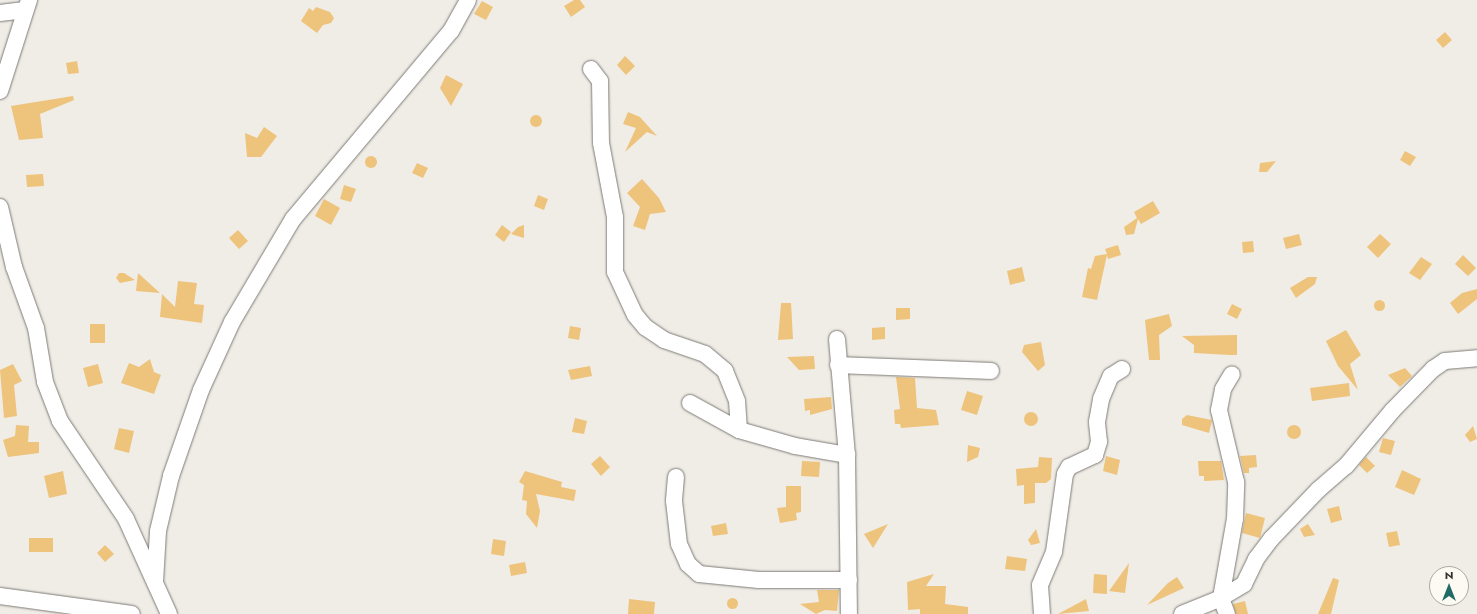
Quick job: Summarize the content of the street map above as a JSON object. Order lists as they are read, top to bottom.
{
  "north": "top"
}
